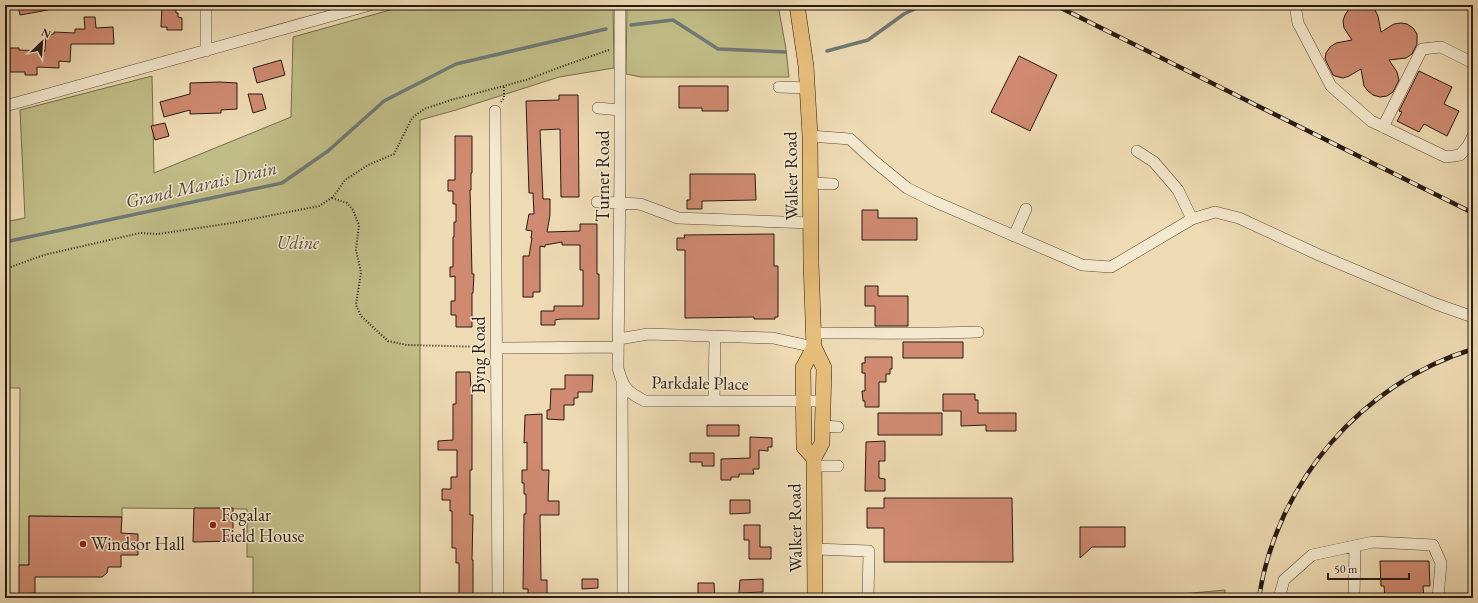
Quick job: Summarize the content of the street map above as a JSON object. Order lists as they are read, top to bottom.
{
  "streets": {
    "main road": ["Walker Road"],
    "street": ["Turner Road", "Byng Road", "Parkdale Place"]
  },
  "crossings": [
    ["Walker Road", "Parkdale Place"]
  ],
  "water": ["Grand Marais Drain"],
  "parks": ["Udine"],
  "places": ["Fogalar Field House", "Windsor Hall"],
  "scale_bar": "50 m",
  "north": "top right"
}
